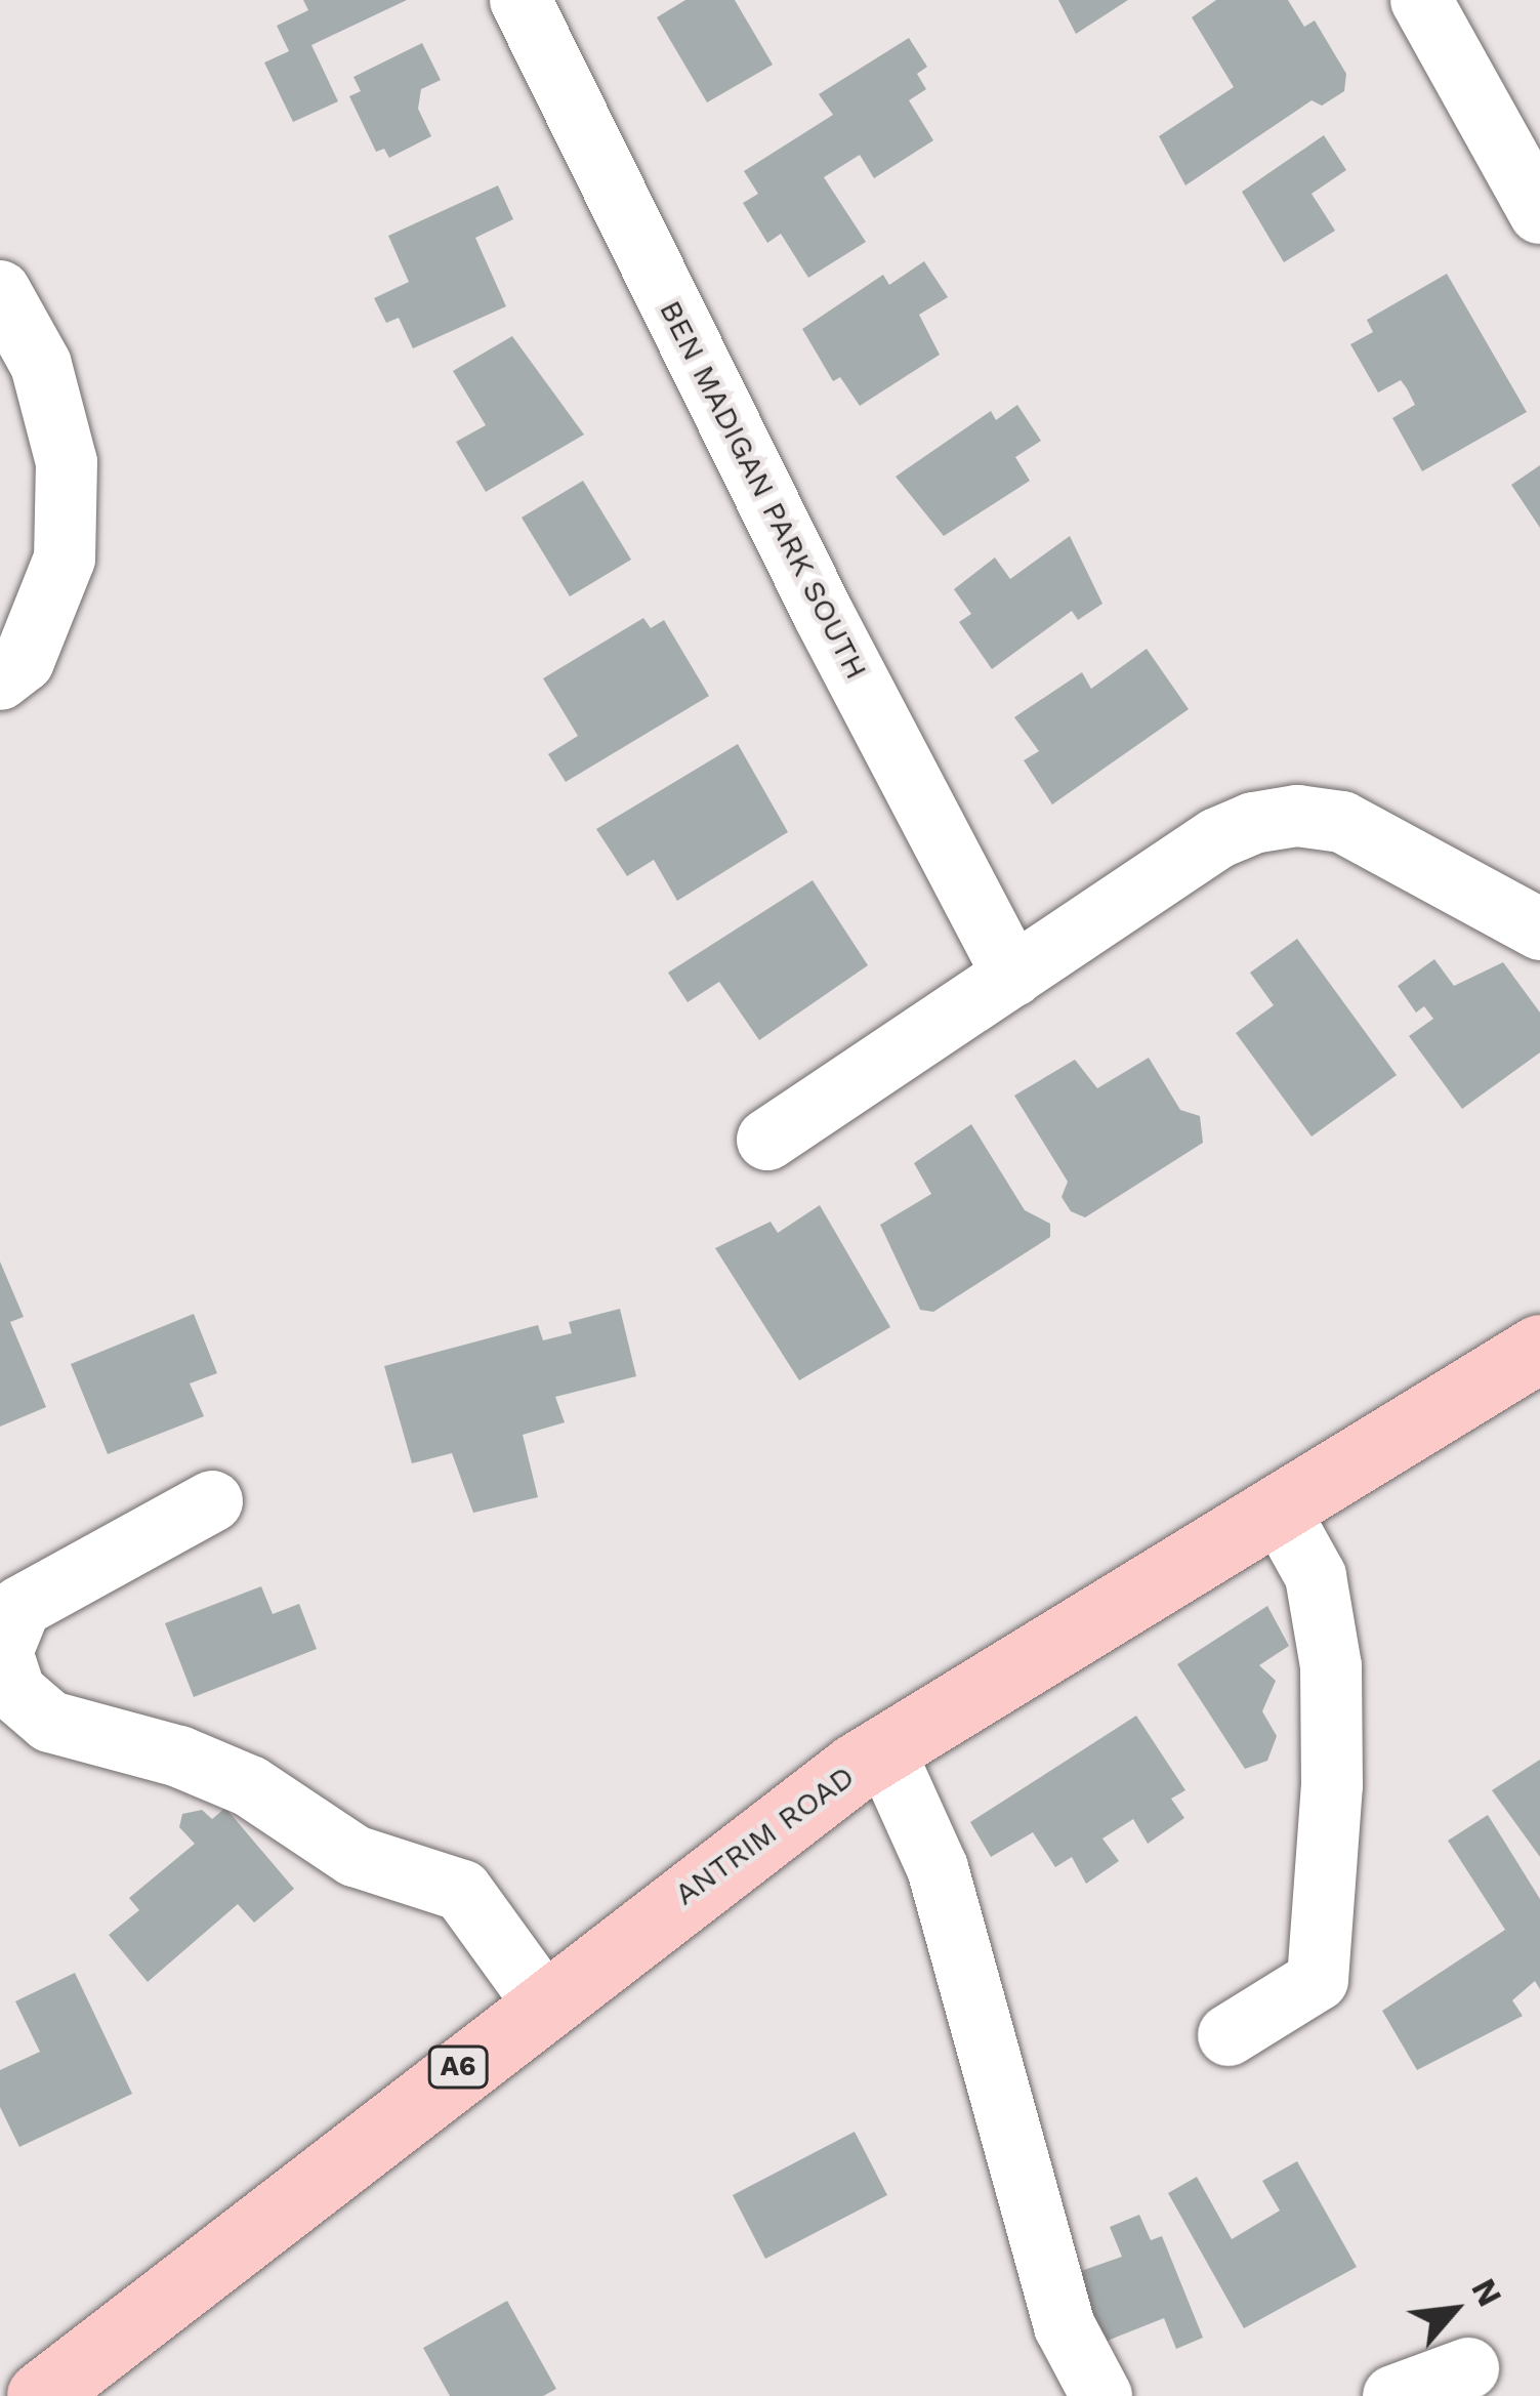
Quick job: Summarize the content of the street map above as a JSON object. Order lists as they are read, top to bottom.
{
  "streets": {
    "main road": ["ANTRIM ROAD", "A6"],
    "street": ["BEN MADIGAN PARK SOUTH"]
  },
  "north": "top right"
}
